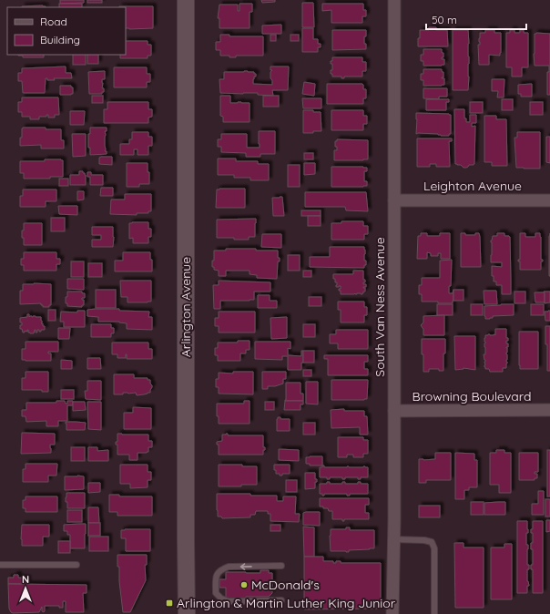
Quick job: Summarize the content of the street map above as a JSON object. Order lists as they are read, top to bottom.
{
  "streets": {
    "main road": ["Arlington Avenue"],
    "street": ["Leighton Avenue", "South Van Ness Avenue", "Browning Boulevard"]
  },
  "crossings": [
    ["Leighton Avenue", "South Van Ness Avenue"],
    ["South Van Ness Avenue", "Browning Boulevard"]
  ],
  "places": {
    "other": ["McDonald's"],
    "transit": ["Arlington & Martin Luther King Junior"]
  },
  "legend": ["Road", "Building"],
  "scale_bar": "50 m",
  "north": "top"
}
